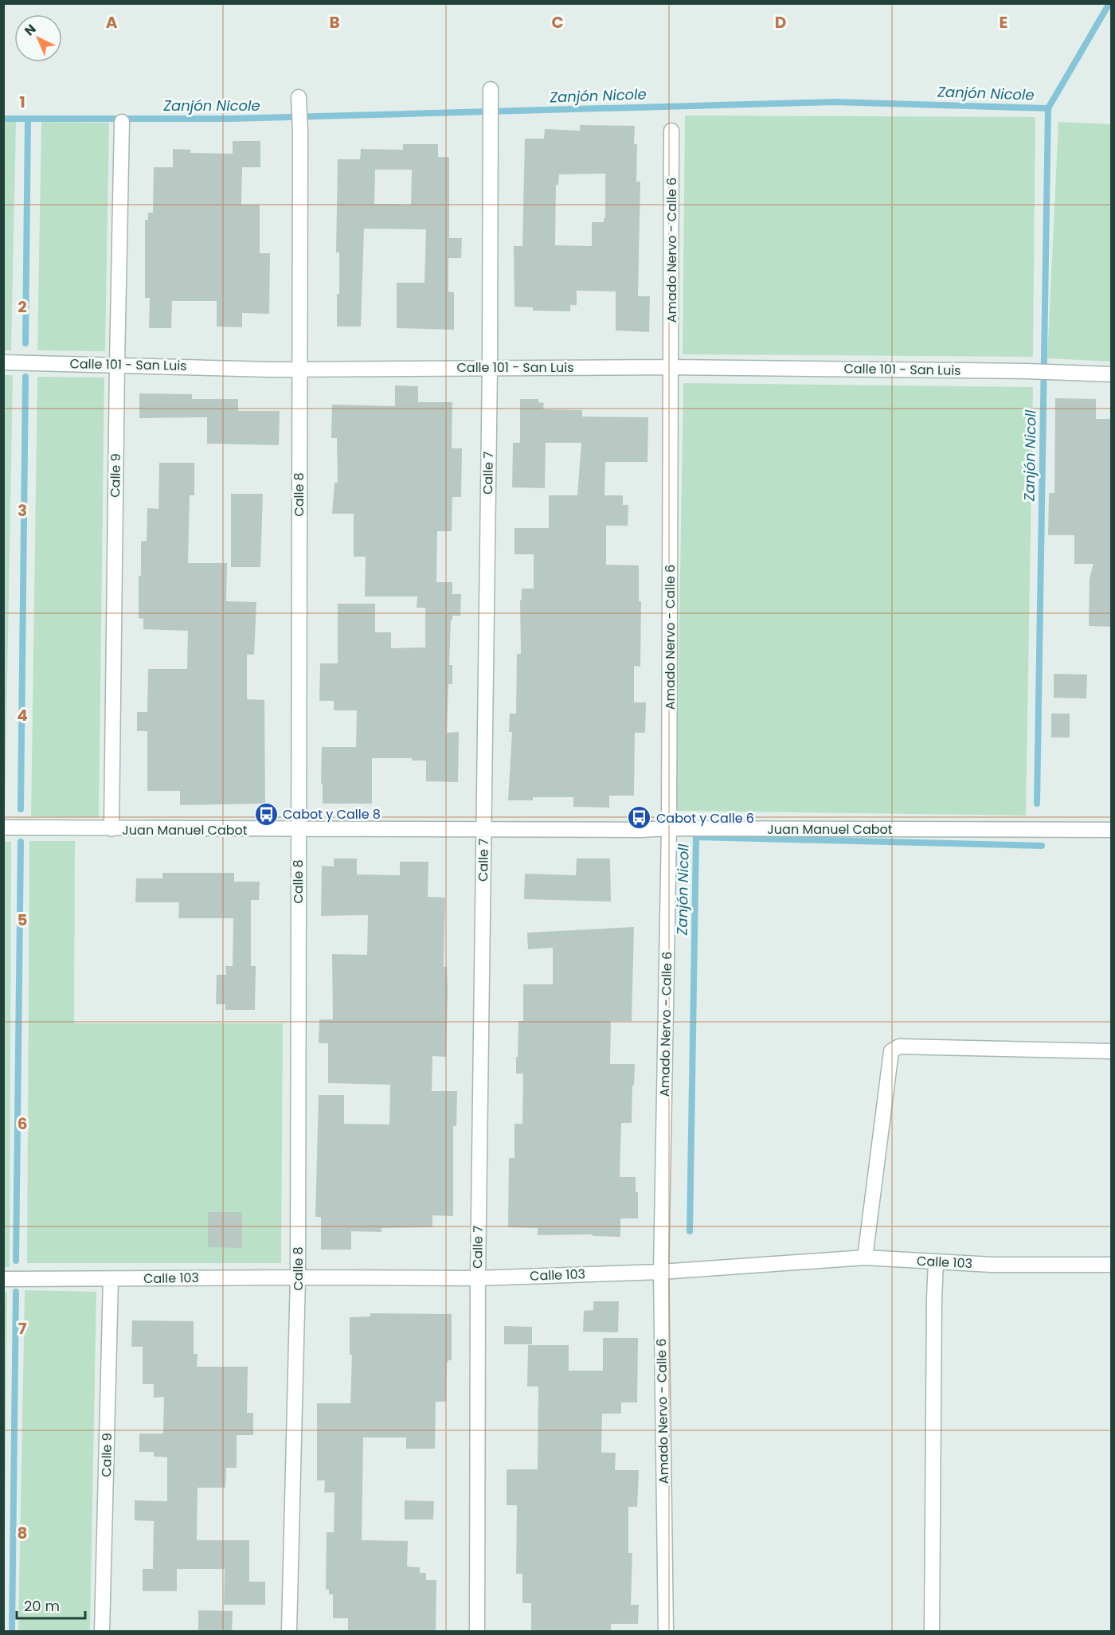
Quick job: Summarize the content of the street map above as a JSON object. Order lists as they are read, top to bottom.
{
  "streets": {
    "street": [
      "Amado Nervo - Calle 6",
      "Calle 101 - San Luis",
      "Calle 7",
      "Calle 9",
      "Calle 8",
      "Juan Manuel Cabot",
      "Calle 103"
    ]
  },
  "crossings": [
    ["Amado Nervo - Calle 6", "Calle 101 - San Luis"],
    ["Amado Nervo - Calle 6", "Juan Manuel Cabot"],
    ["Amado Nervo - Calle 6", "Calle 103"],
    ["Calle 101 - San Luis", "Calle 7"],
    ["Calle 101 - San Luis", "Calle 9"],
    ["Calle 101 - San Luis", "Calle 8"],
    ["Calle 7", "Juan Manuel Cabot"],
    ["Calle 7", "Calle 103"],
    ["Calle 9", "Juan Manuel Cabot"],
    ["Calle 9", "Calle 103"],
    ["Calle 8", "Juan Manuel Cabot"],
    ["Calle 8", "Calle 103"]
  ],
  "water": ["Zanjón Nicole", "Zanjón Nicoll"],
  "places": {
    "bus stop": ["Cabot y Calle 8", "Cabot y Calle 6"]
  },
  "scale_bar": "20 m",
  "north": "top left",
  "grid": {
    "columns": [
      "A",
      "B",
      "C",
      "D",
      "E"
    ],
    "rows": [
      "1",
      "2",
      "3",
      "4",
      "5",
      "6",
      "7",
      "8"
    ]
  }
}
